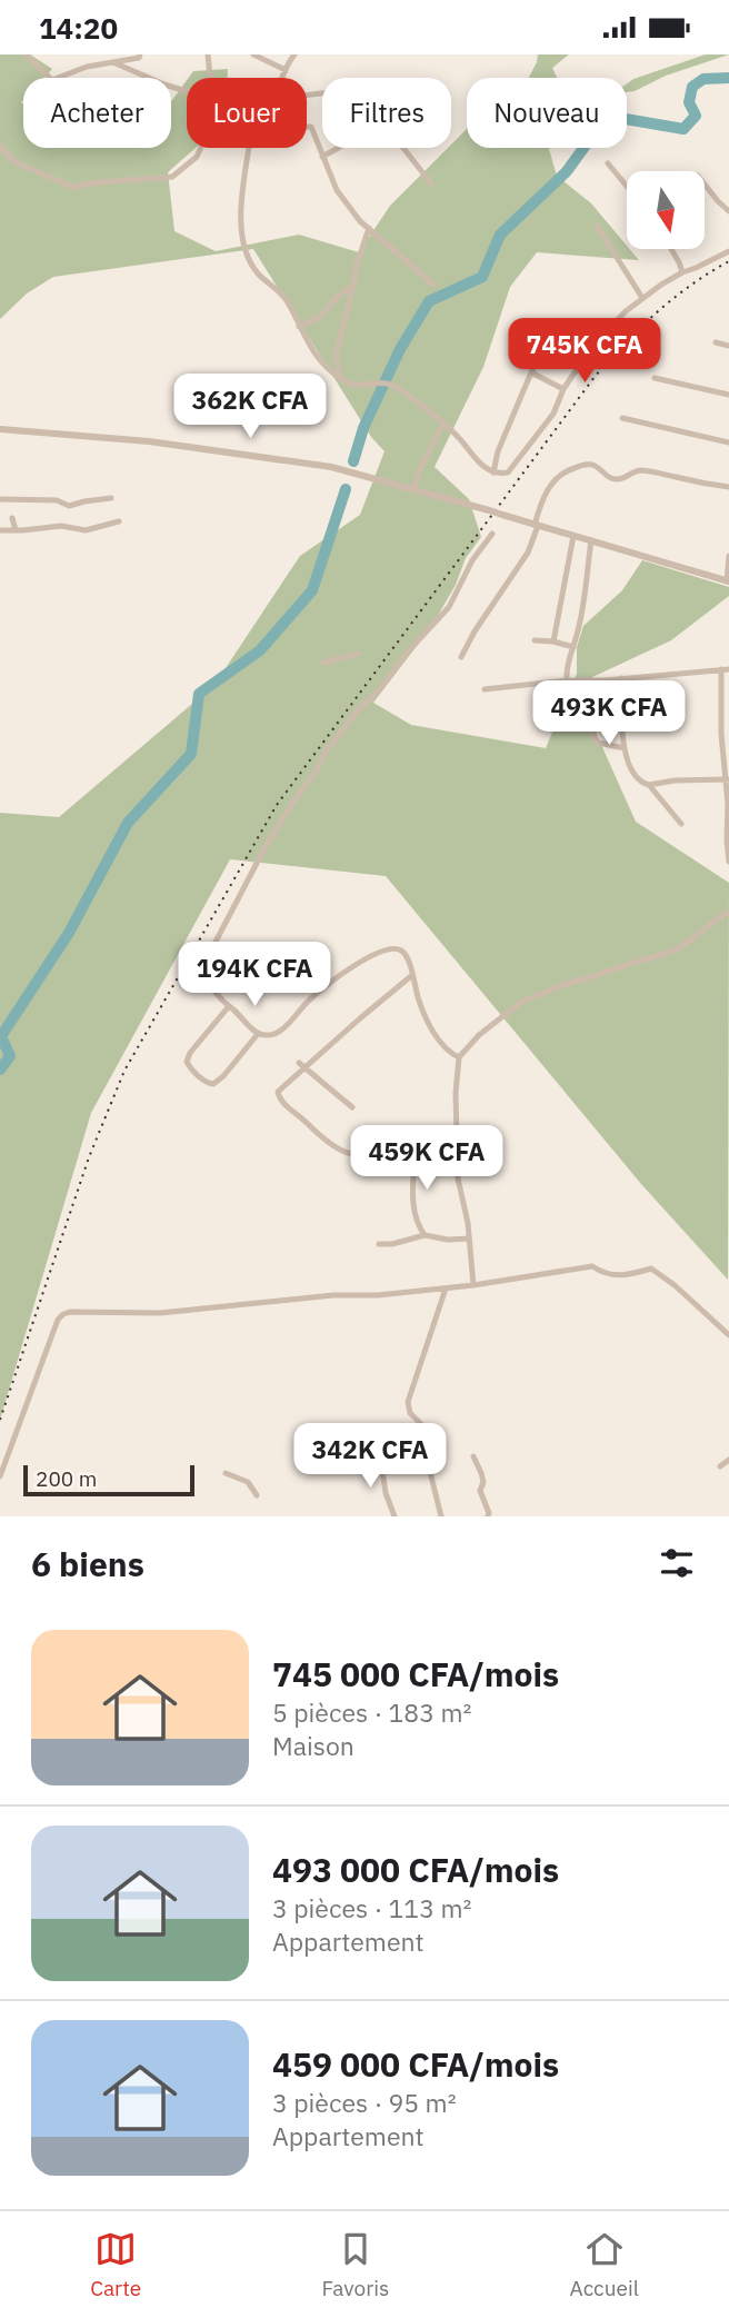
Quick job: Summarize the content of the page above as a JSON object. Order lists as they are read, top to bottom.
{
  "scale_bar": "200 m",
  "north": "bottom",
  "page": {
    "status": "14:20",
    "chip": [
      "Acheter",
      "Louer",
      "Filtres",
      "Nouveau"
    ],
    "price": [
      "745K CFA",
      "362K CFA",
      "493K CFA",
      "194K CFA",
      "459K CFA",
      "342K CFA"
    ],
    "scale": "200 m",
    "heading": "6 biens",
    "list": [
      {
        "name": "745 000 CFA/mois",
        "note": "5 pièces · 183 m² · Maison"
      },
      {
        "name": "493 000 CFA/mois",
        "note": "3 pièces · 113 m² · Appartement"
      },
      {
        "name": "459 000 CFA/mois",
        "note": "3 pièces · 95 m² · Appartement"
      }
    ],
    "tabs": ["Carte", "Favoris", "Accueil"]
  }
}
